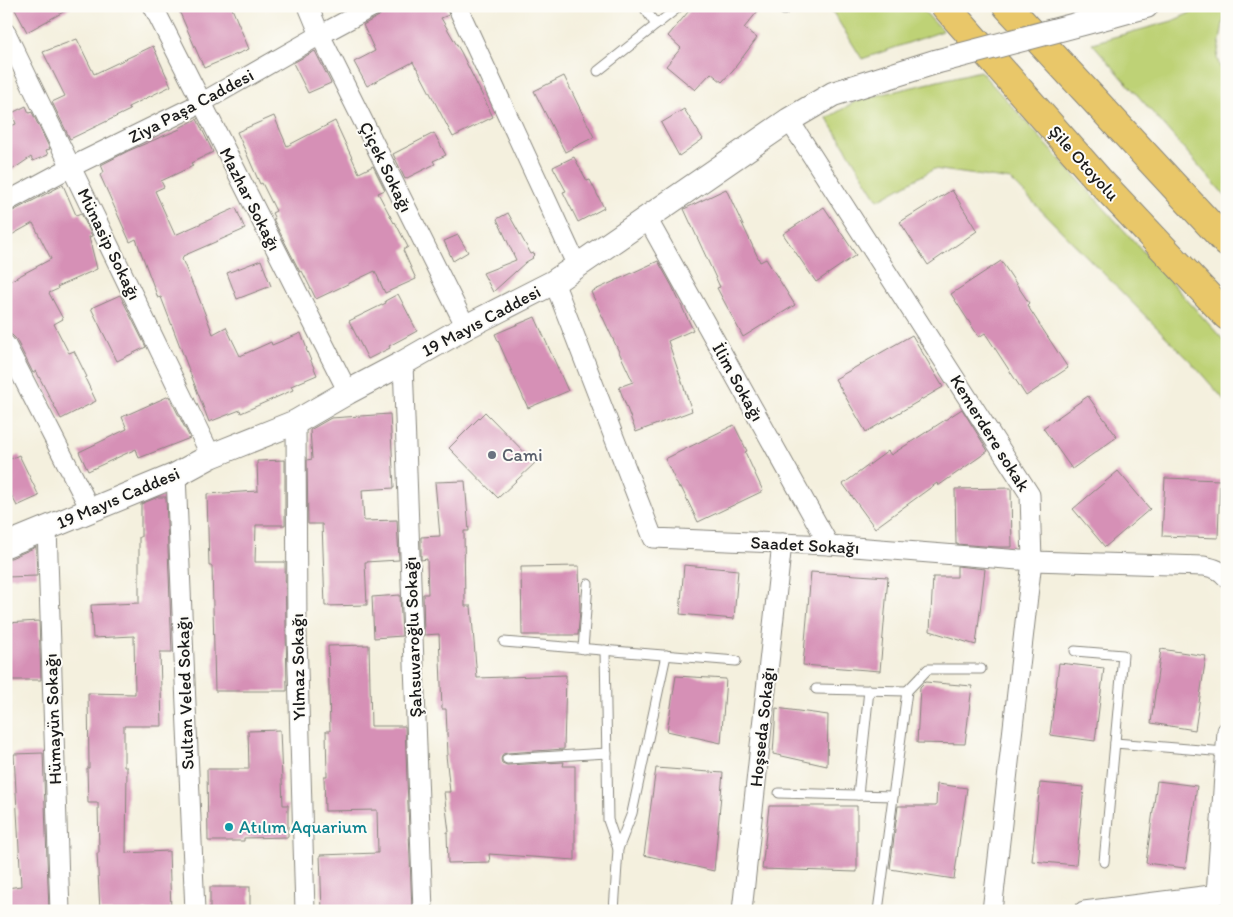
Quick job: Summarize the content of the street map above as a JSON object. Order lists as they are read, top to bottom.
{
  "streets": {
    "highway": ["Şile Otoyolu"],
    "street": [
      "Ziya Paşa Caddesi",
      "Çiçek Sokağı",
      "Mazhar Sokağı",
      "Münasip Sokağı",
      "19 Mayıs Caddesi",
      "İlim Sokağı",
      "Kemerdere sokak",
      "Saadet Sokağı",
      "Şahsuvaroğlu Sokağı",
      "Yılmaz Sokağı",
      "Sultan Veled Sokağı",
      "Hümayün Sokağı",
      "Hoşseda Sokağı"
    ]
  },
  "crossings": [
    ["Ziya Paşa Caddesi", "Çiçek Sokağı"],
    ["Ziya Paşa Caddesi", "Mazhar Sokağı"],
    ["Ziya Paşa Caddesi", "Münasip Sokağı"],
    ["Çiçek Sokağı", "19 Mayıs Caddesi"],
    ["Mazhar Sokağı", "19 Mayıs Caddesi"],
    ["Münasip Sokağı", "19 Mayıs Caddesi"],
    ["19 Mayıs Caddesi", "İlim Sokağı"],
    ["19 Mayıs Caddesi", "Kemerdere sokak"],
    ["19 Mayıs Caddesi", "Saadet Sokağı"],
    ["19 Mayıs Caddesi", "Şahsuvaroğlu Sokağı"],
    ["19 Mayıs Caddesi", "Yılmaz Sokağı"],
    ["19 Mayıs Caddesi", "Sultan Veled Sokağı"],
    ["19 Mayıs Caddesi", "Hümayün Sokağı"],
    ["İlim Sokağı", "Saadet Sokağı"],
    ["Kemerdere sokak", "Saadet Sokağı"],
    ["Saadet Sokağı", "Hoşseda Sokağı"]
  ],
  "places": ["Cami", "Atılım Aquarium"]
}
